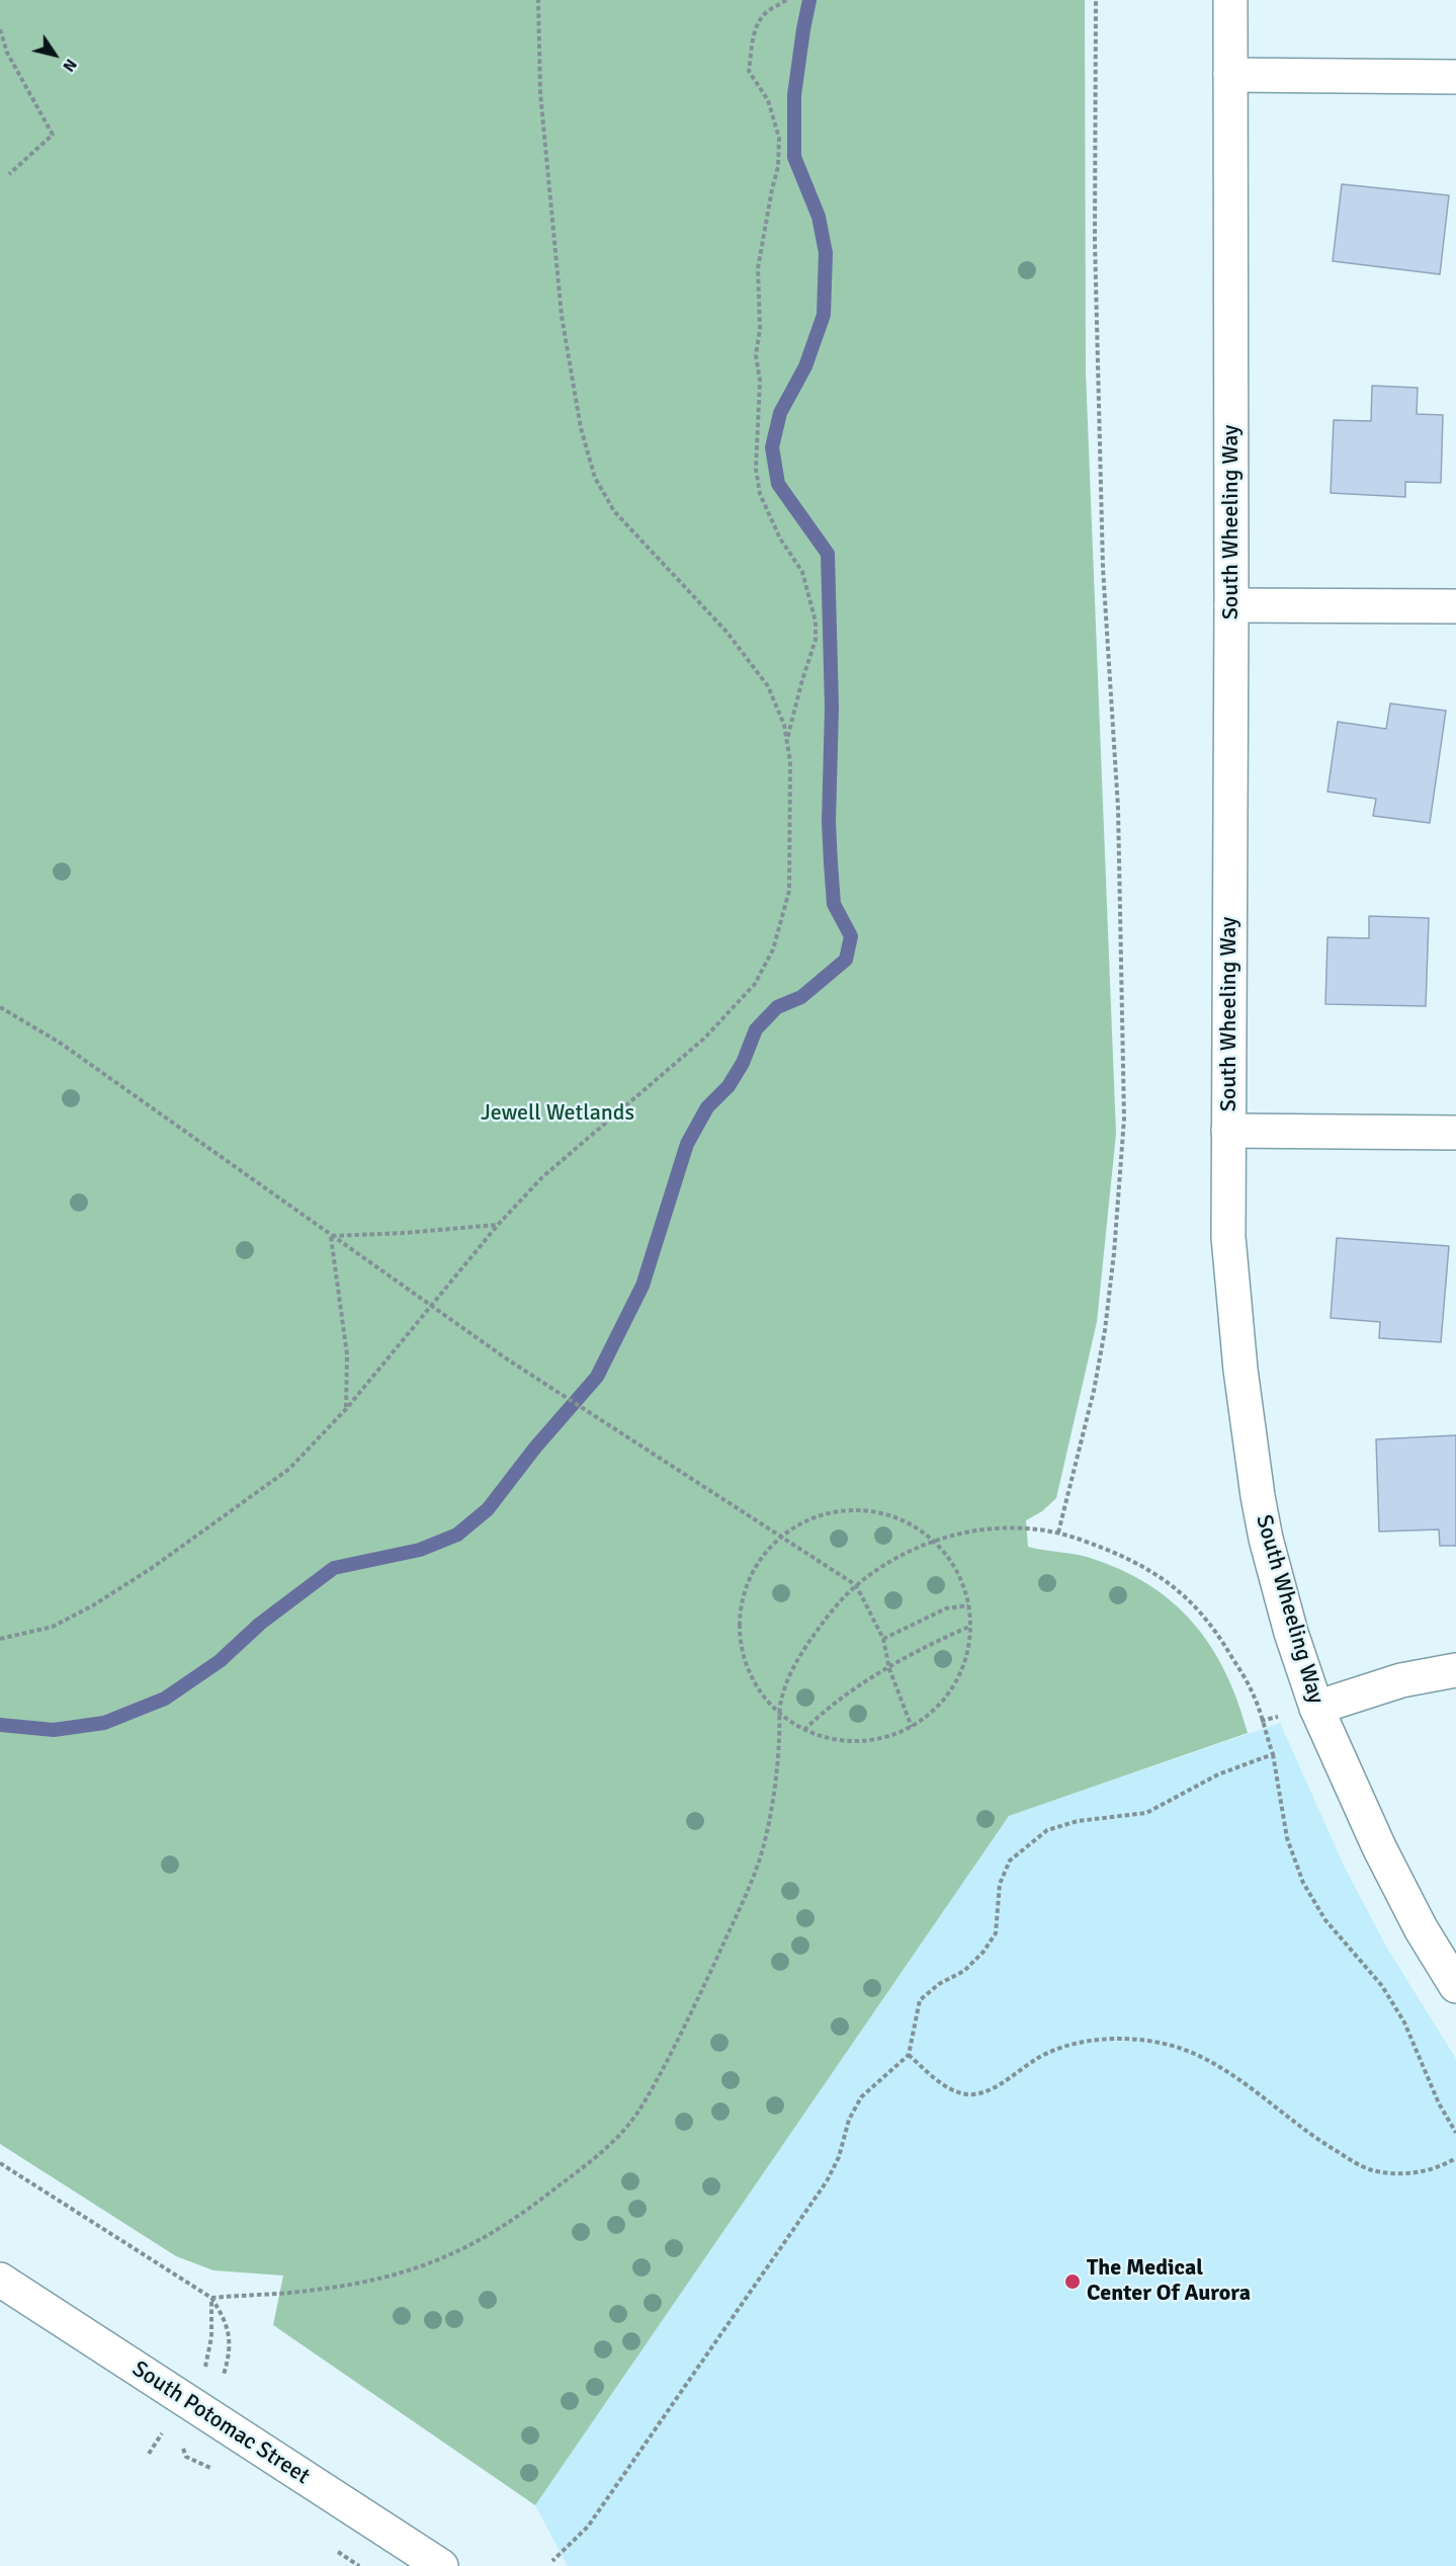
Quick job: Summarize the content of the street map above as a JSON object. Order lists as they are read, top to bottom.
{
  "streets": {
    "street": ["South Wheeling Way", "South Potomac Street"]
  },
  "parks": ["Jewell Wetlands"],
  "places": ["The Medical Center Of Aurora"],
  "north": "bottom right"
}
